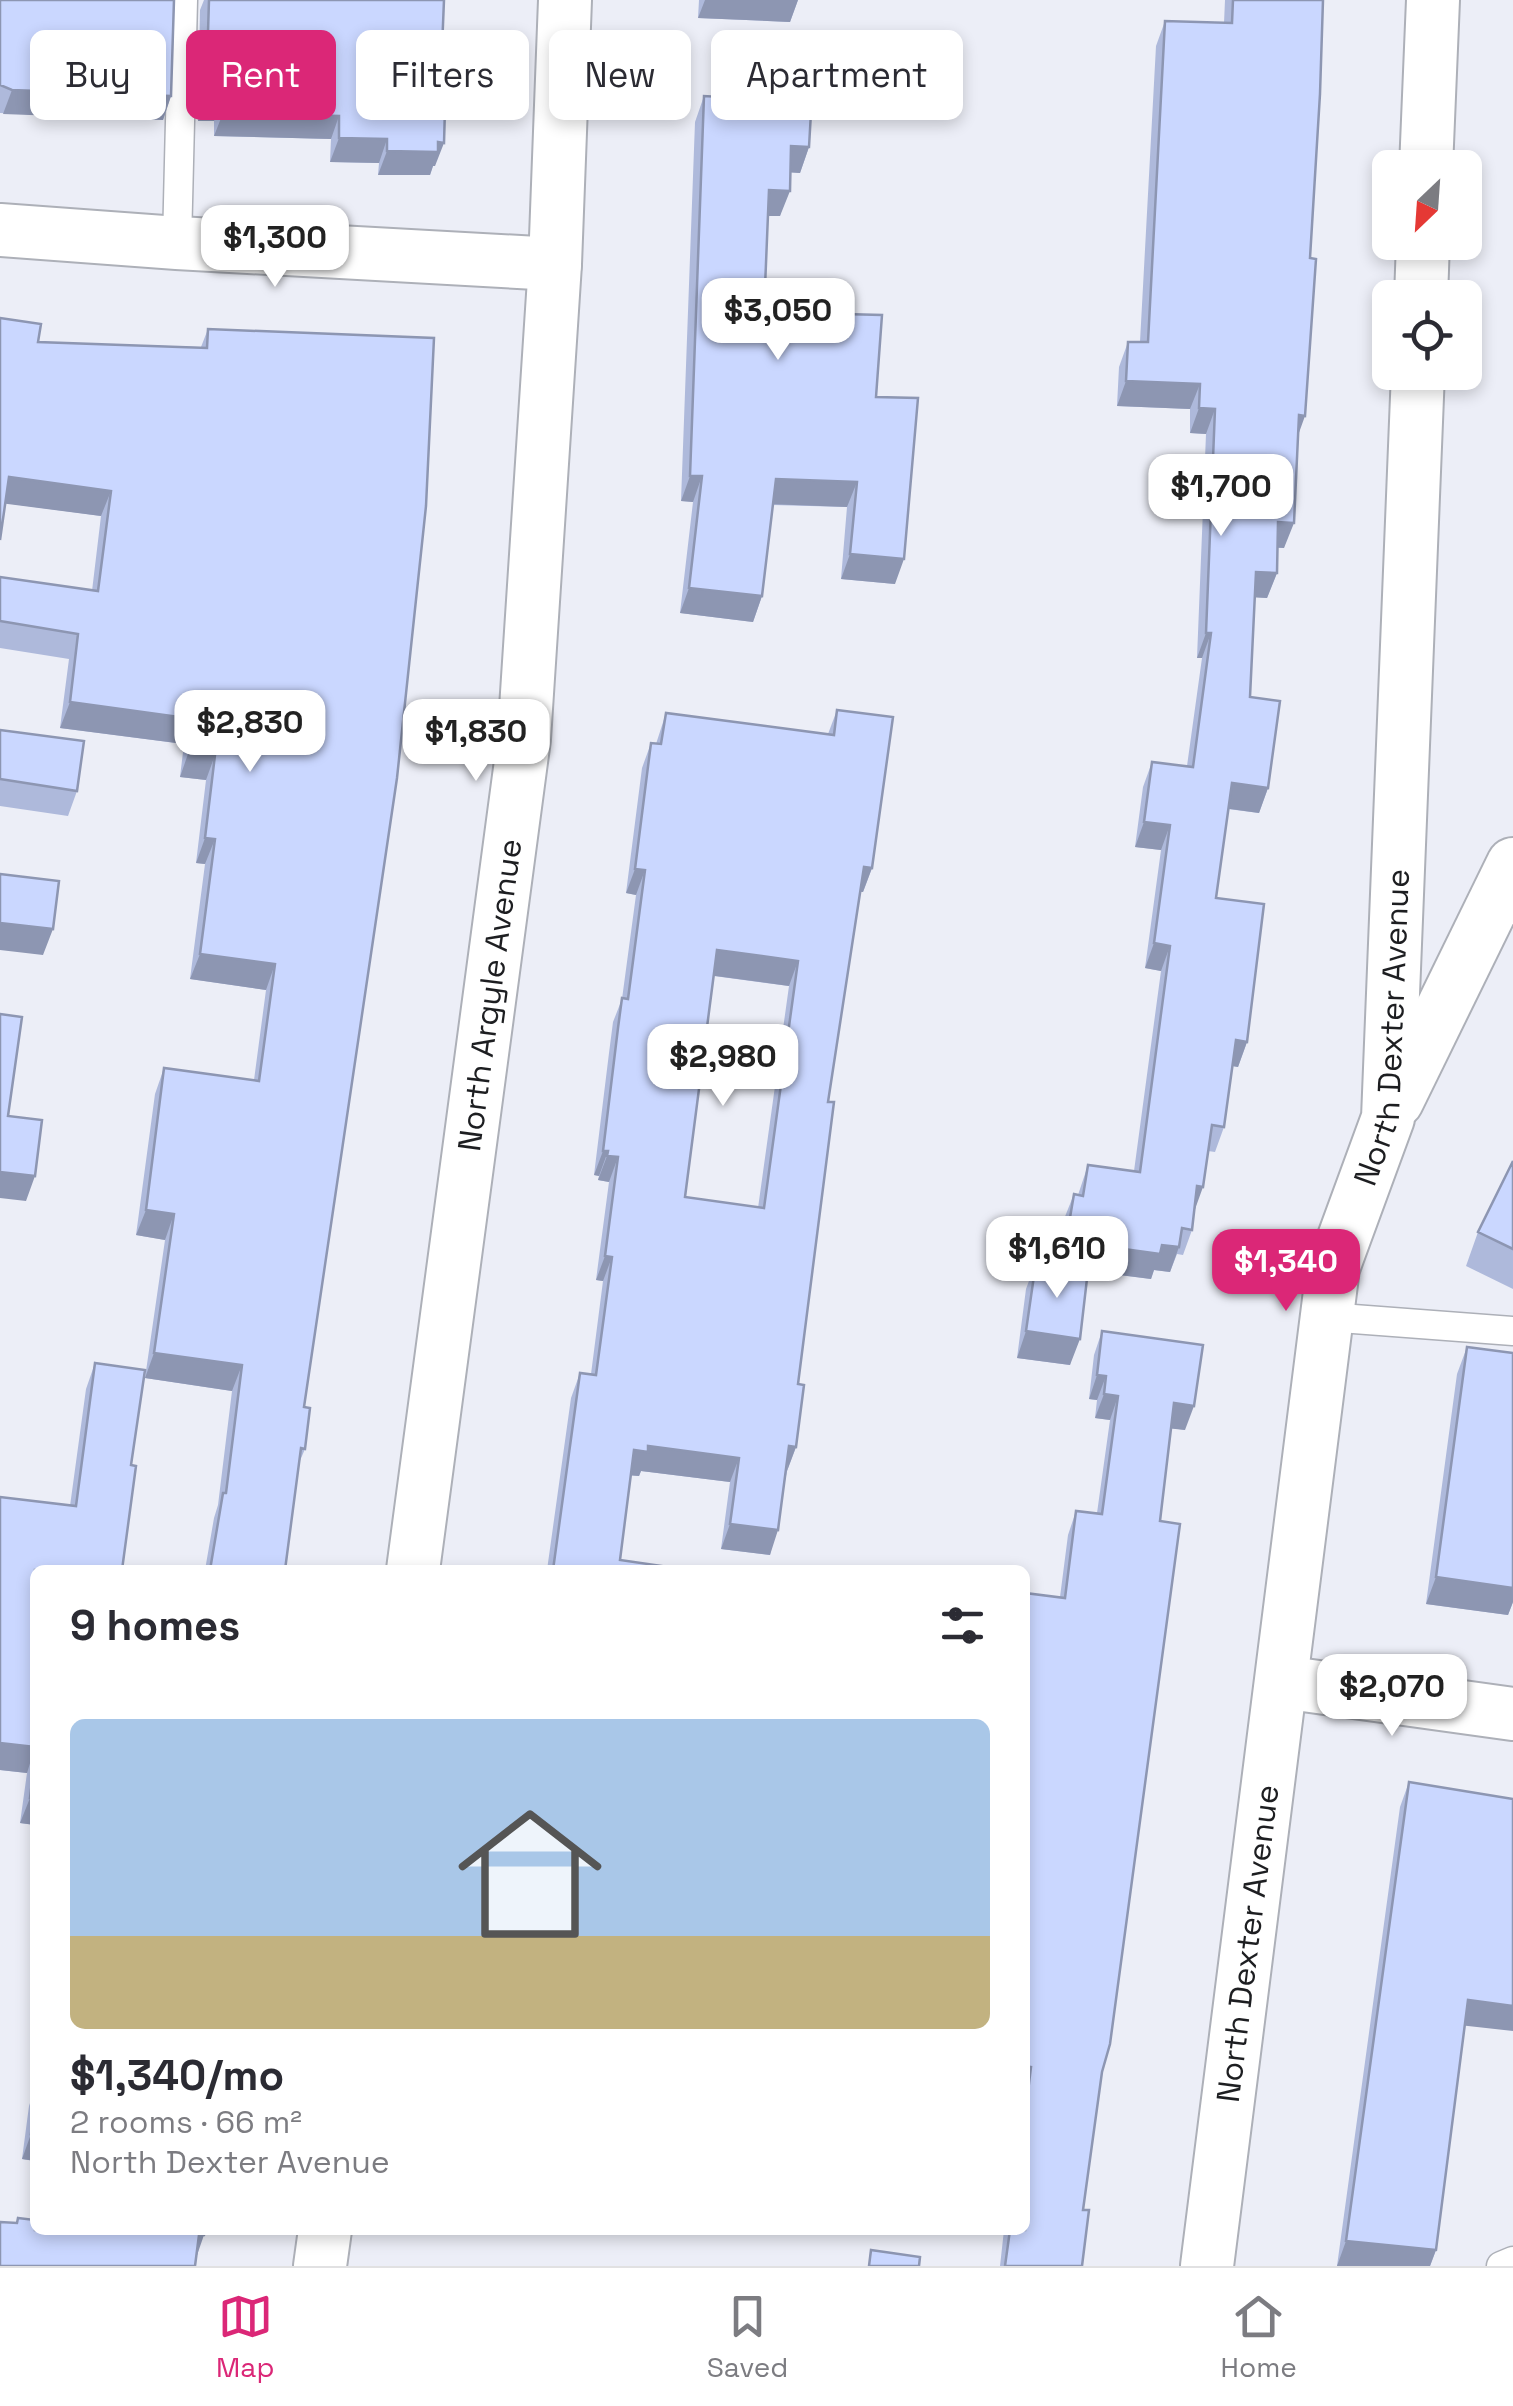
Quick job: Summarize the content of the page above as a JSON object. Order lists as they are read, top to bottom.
{
  "streets": {
    "street": ["North Argyle Avenue", "North Dexter Avenue"]
  },
  "north": "bottom left",
  "page": {
    "chip": [
      "Buy",
      "Rent",
      "Filters",
      "New",
      "Apartment"
    ],
    "price": [
      "$1,300",
      "$3,050",
      "$1,700",
      "$2,830",
      "$1,830",
      "$2,980",
      "$1,610",
      "$1,340",
      "$2,070"
    ],
    "heading": "9 homes",
    "list": [
      {
        "name": "$1,340/mo",
        "note": "2 rooms · 66 m² · North Dexter Avenue"
      }
    ],
    "tabs": ["Map", "Saved", "Home"]
  }
}
